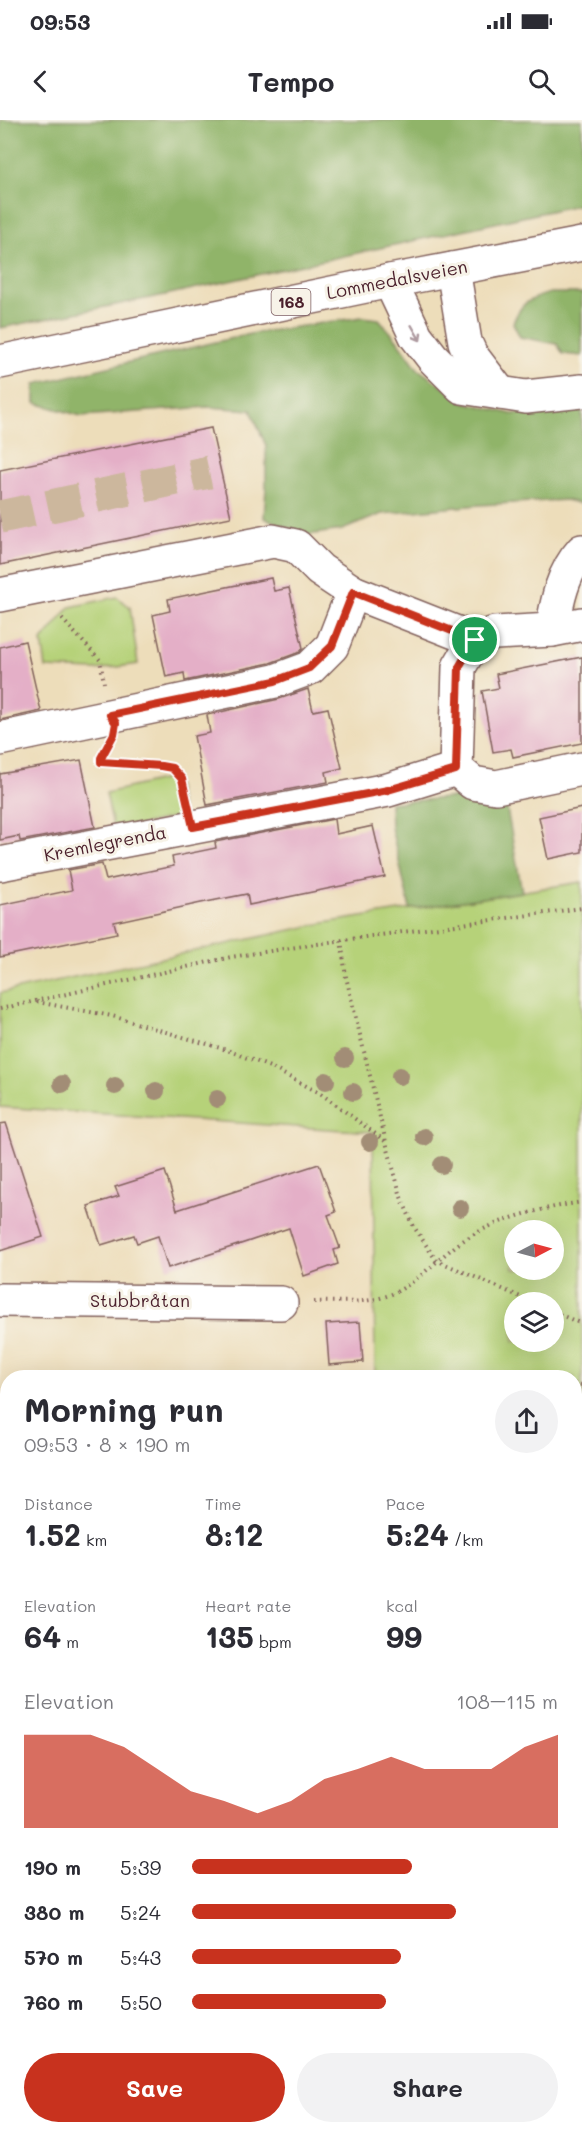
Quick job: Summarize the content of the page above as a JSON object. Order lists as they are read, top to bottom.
{
  "streets": {
    "street": [
      "Lommedalsveien",
      "168",
      "Kremlegrenda",
      "Stubbråtan"
    ]
  },
  "north": "right",
  "page": {
    "status": "09:53",
    "header": "Tempo",
    "heading": ["Morning run", "09:53 · 8 × 190 m"],
    "stats": [
      ["Distance", "1.52 km"],
      ["Time", "8:12"],
      ["Pace", "5:24 /km"],
      ["Elevation", "64 m"],
      ["Heart rate", "135 bpm"],
      ["kcal", "99"]
    ],
    "chart": ["Elevation", "108–115 m"],
    "list": [
      {
        "name": "190 m",
        "note": "5:39"
      },
      {
        "name": "380 m",
        "note": "5:24"
      },
      {
        "name": "570 m",
        "note": "5:43"
      },
      {
        "name": "760 m",
        "note": "5:50"
      }
    ],
    "buttons": ["Save", "Share"]
  }
}
